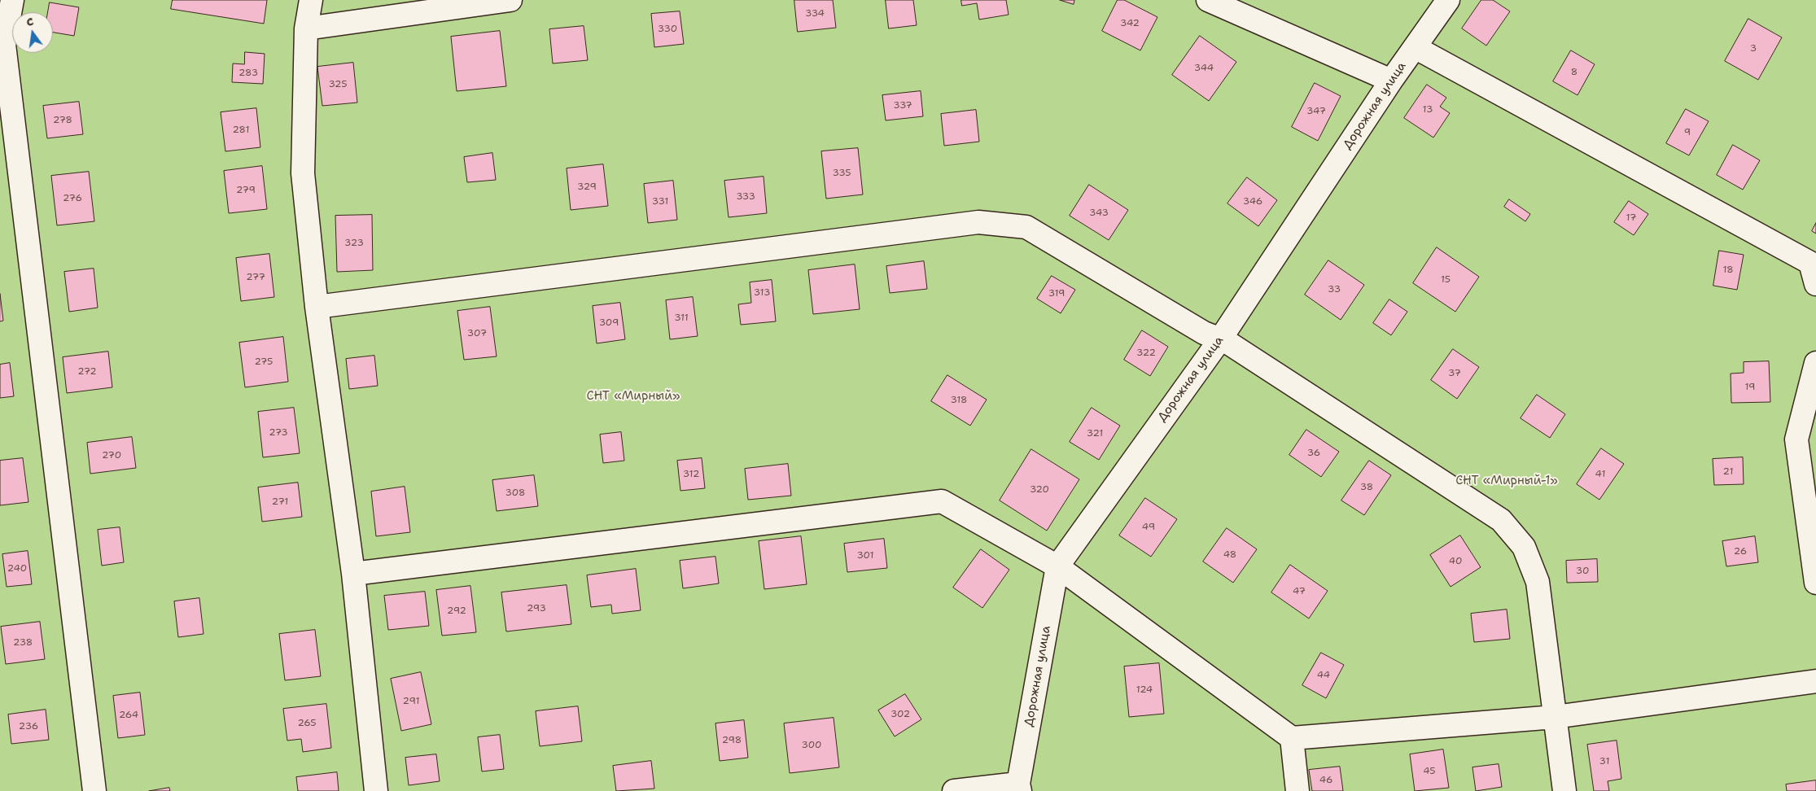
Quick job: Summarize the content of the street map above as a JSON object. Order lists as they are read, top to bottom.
{
  "streets": {
    "street": ["Дорожная улица"]
  },
  "parks": ["СНТ «Мирный»", "СНТ «Мирный-1»"],
  "house_numbers": [
    "334",
    "342",
    "330",
    "3",
    "344",
    "8",
    "283",
    "325",
    "337",
    "13",
    "347",
    "278",
    "281",
    "9",
    "335",
    "329",
    "279",
    "333",
    "276",
    "331",
    "346",
    "343",
    "17",
    "323",
    "18",
    "277",
    "15",
    "33",
    "313",
    "319",
    "311",
    "309",
    "307",
    "322",
    "275",
    "272",
    "37",
    "19",
    "318",
    "273",
    "321",
    "36",
    "270",
    "21",
    "312",
    "41",
    "38",
    "320",
    "308",
    "271",
    "49",
    "26",
    "48",
    "301",
    "40",
    "240",
    "30",
    "47",
    "293",
    "292",
    "238",
    "44",
    "124",
    "291",
    "302",
    "264",
    "265",
    "236",
    "298",
    "300",
    "31",
    "45",
    "46"
  ],
  "north": "top"
}
